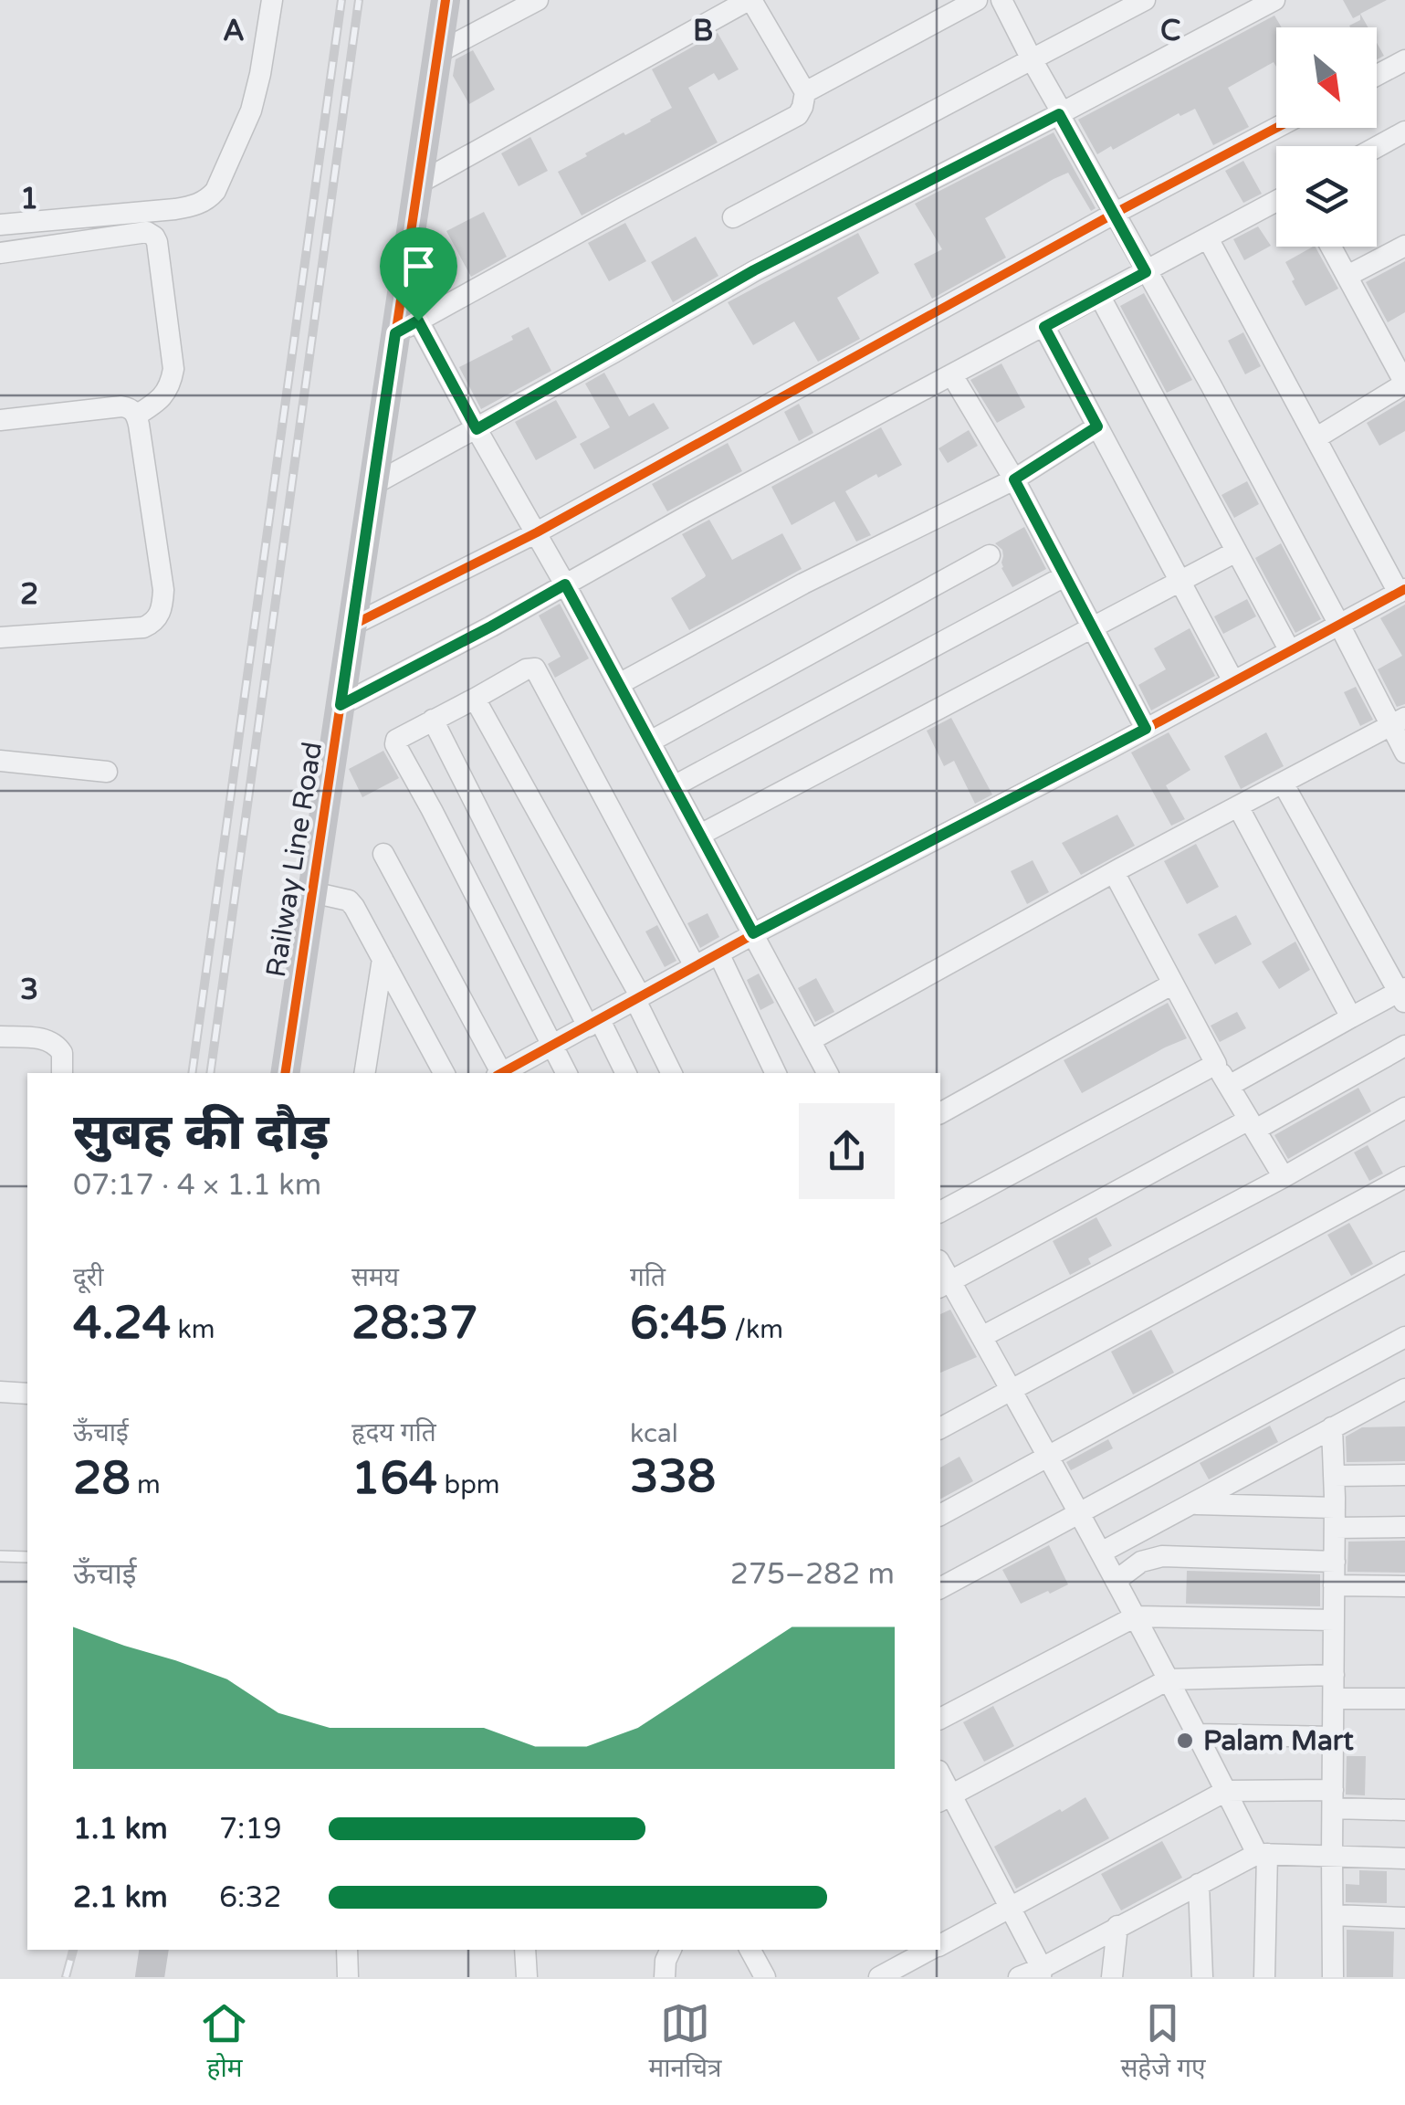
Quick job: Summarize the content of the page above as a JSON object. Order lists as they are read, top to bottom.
{
  "streets": {
    "street": ["Railway Line Road"]
  },
  "places": ["Palam Mart"],
  "north": "bottom right",
  "page": {
    "heading": ["सुबह की दौड़", "07:17 · 4 × 1.1 km"],
    "stats": [
      ["दूरी", "4.24 km"],
      ["समय", "28:37"],
      ["गति", "6:45 /km"],
      ["ऊँचाई", "28 m"],
      ["हृदय गति", "164 bpm"],
      ["kcal", "338"]
    ],
    "chart": ["ऊँचाई", "275–282 m"],
    "list": [
      {
        "name": "1.1 km",
        "note": "7:19"
      },
      {
        "name": "2.1 km",
        "note": "6:32"
      }
    ],
    "tabs": ["होम", "मानचित्र", "सहेजे गए"]
  },
  "grid": {
    "columns": ["A", "B", "C"],
    "rows": ["1", "2", "3"]
  }
}
